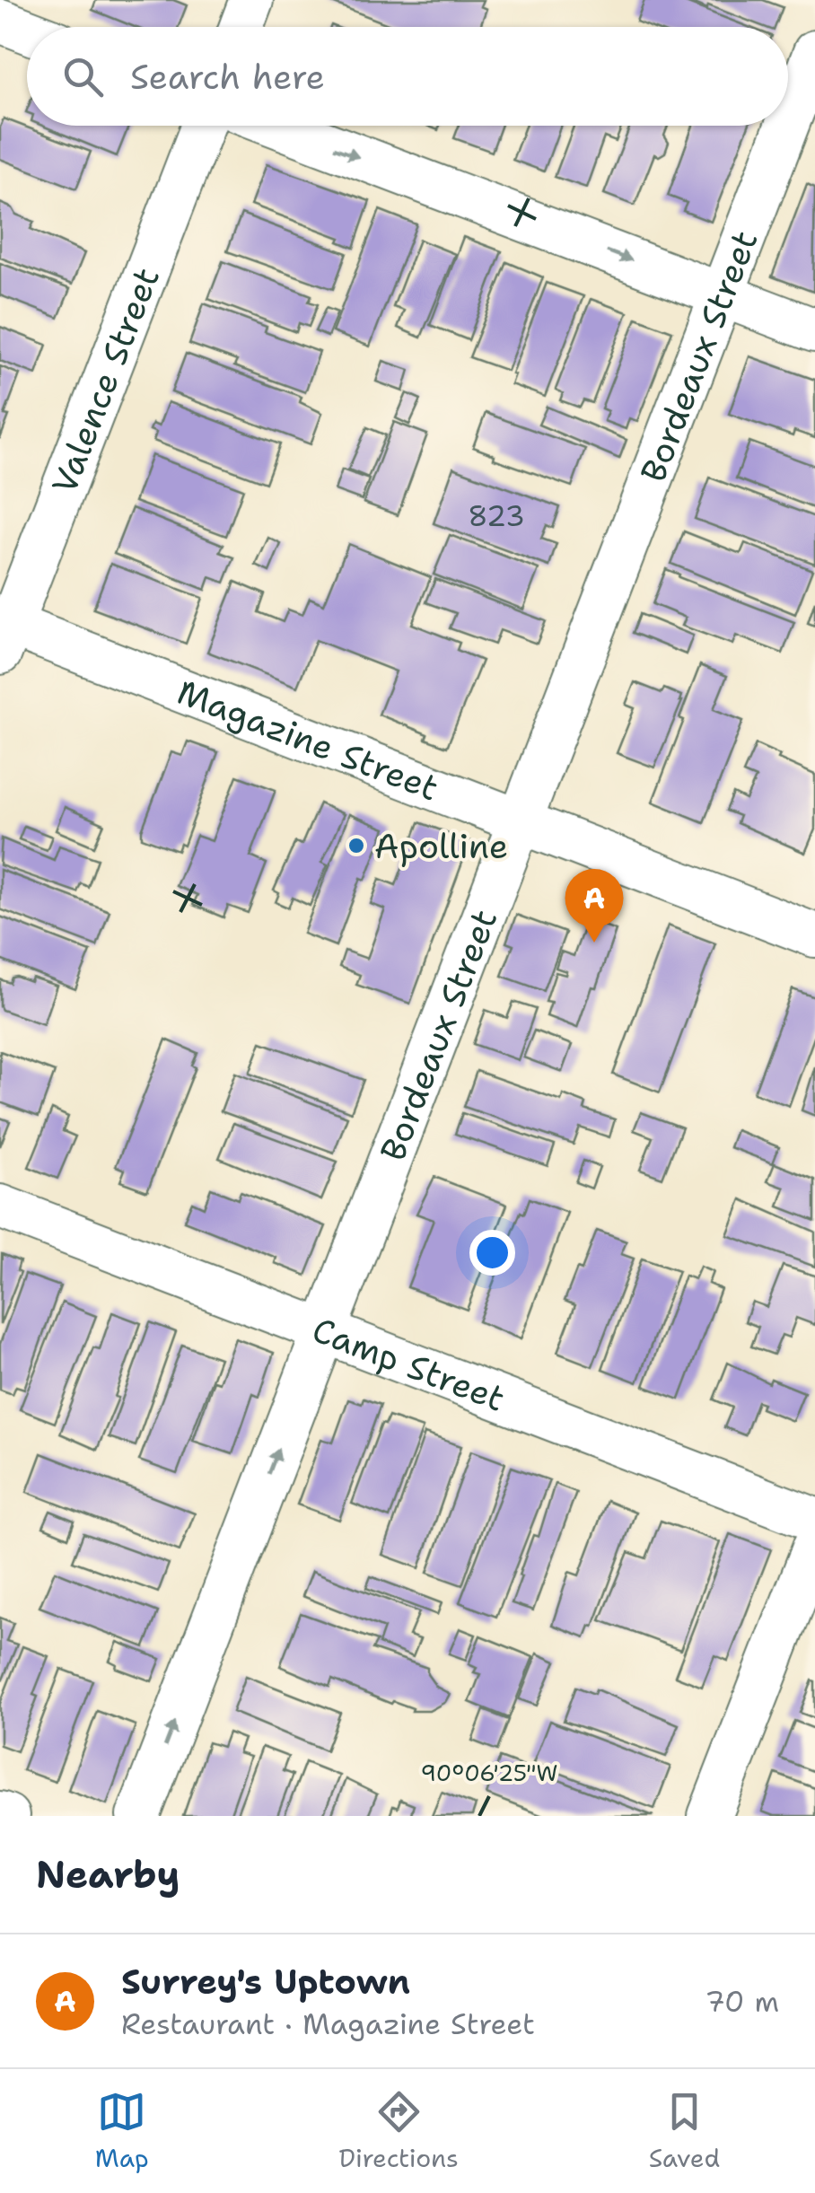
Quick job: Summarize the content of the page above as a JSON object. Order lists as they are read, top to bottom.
{
  "streets": {
    "street": [
      "Bordeaux Street",
      "Valence Street",
      "Magazine Street",
      "Camp Street"
    ]
  },
  "crossings": [
    ["Bordeaux Street", "Magazine Street"],
    ["Bordeaux Street", "Camp Street"],
    ["Valence Street", "Magazine Street"]
  ],
  "places": ["Apolline"],
  "house_numbers": ["823"],
  "page": {
    "search": "Search here",
    "pins": "A",
    "heading": "Nearby",
    "list": [
      {
        "mark": "A",
        "name": "Surrey's Uptown",
        "note": "Restaurant · Magazine Street",
        "value": "70 m"
      }
    ],
    "nav": ["Map", "Directions", "Saved"]
  },
  "coordinates": ["90°06'25\"W"]
}
